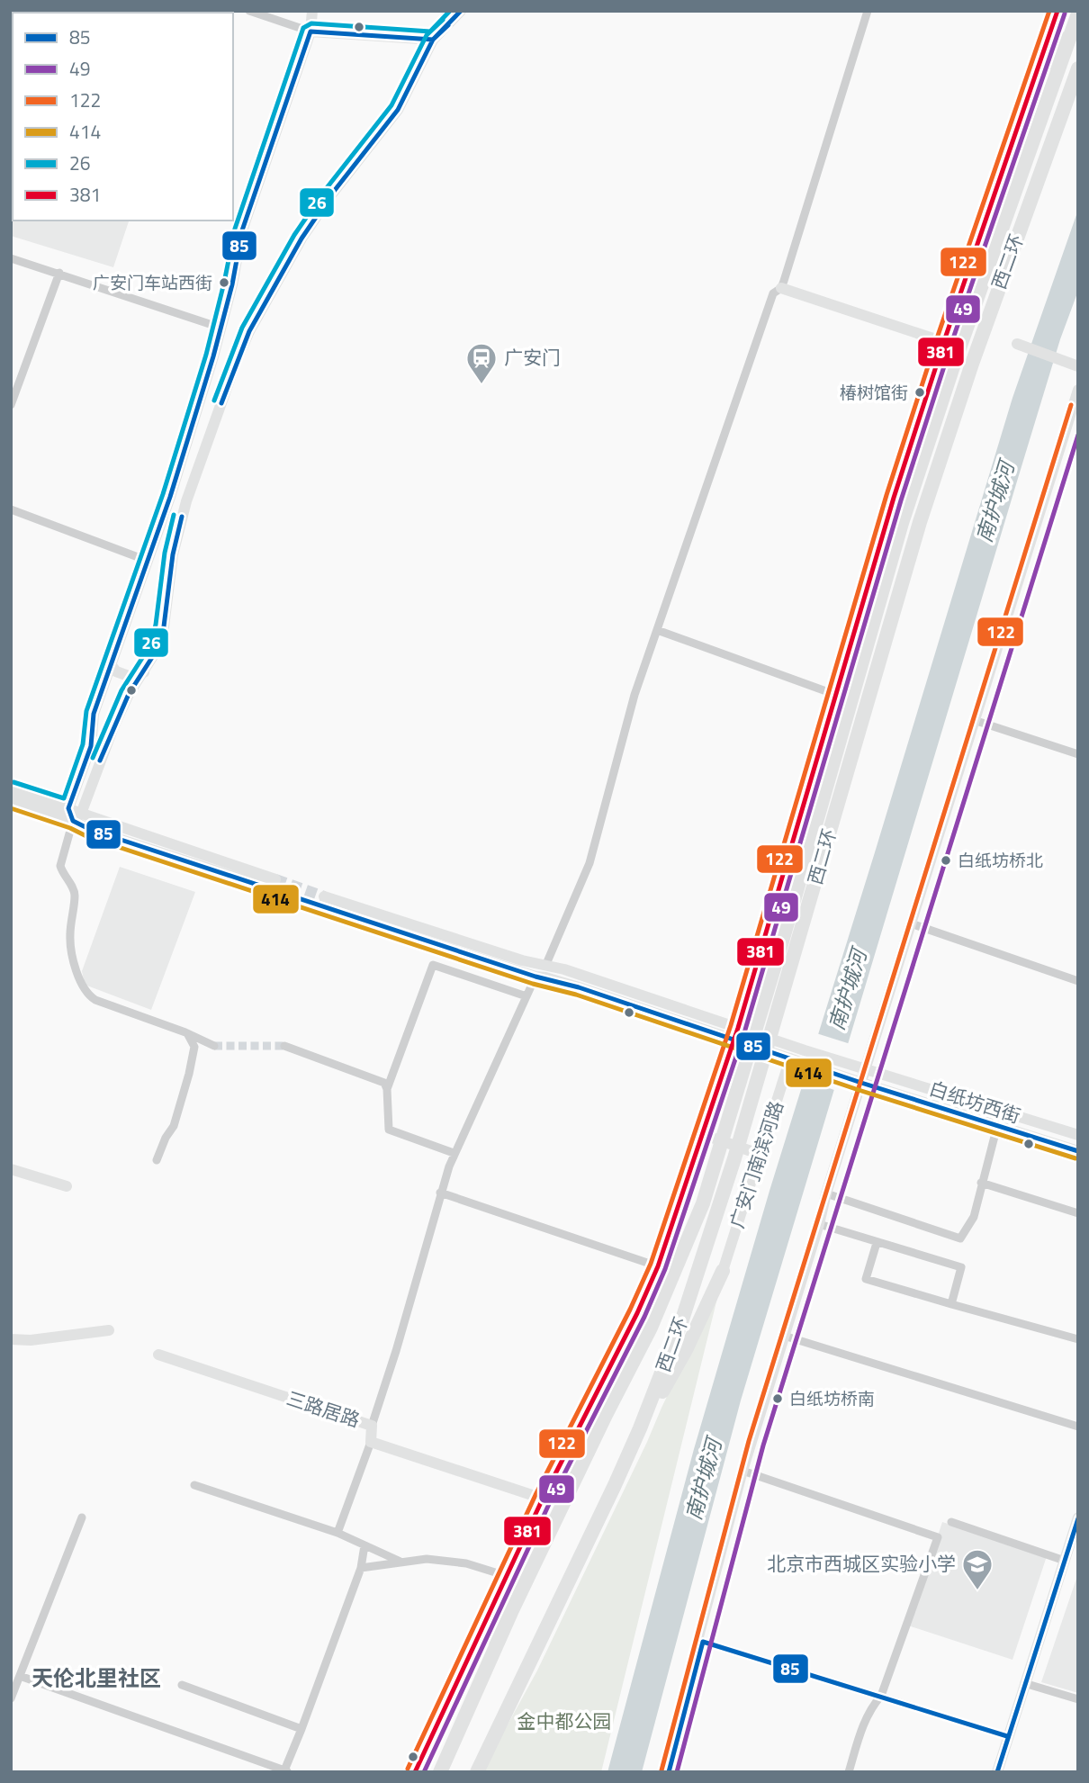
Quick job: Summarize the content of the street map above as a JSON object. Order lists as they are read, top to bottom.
{
  "streets": {
    "highway": ["西二环"],
    "street": ["白纸坊西街", "广安门南滨河路", "三路居路"]
  },
  "crossings": [
    ["白纸坊西街", "广安门南滨河路"]
  ],
  "districts": ["天伦北里社区"],
  "water": ["南护城河"],
  "parks": ["金中都公园"],
  "places": {
    "other": [
      "广安门车站西街",
      "椿树馆街",
      "白纸坊桥北",
      "白纸坊桥南"
    ],
    "station": ["广安门"],
    "school or university": ["北京市西城区实验小学"]
  },
  "lines": [
    "transit line 85",
    "transit line 122",
    "transit line 26",
    "transit line 381",
    "transit line 49",
    "transit line 414"
  ],
  "legend": [
    "85",
    "49",
    "122",
    "414",
    "26",
    "381"
  ]
}
